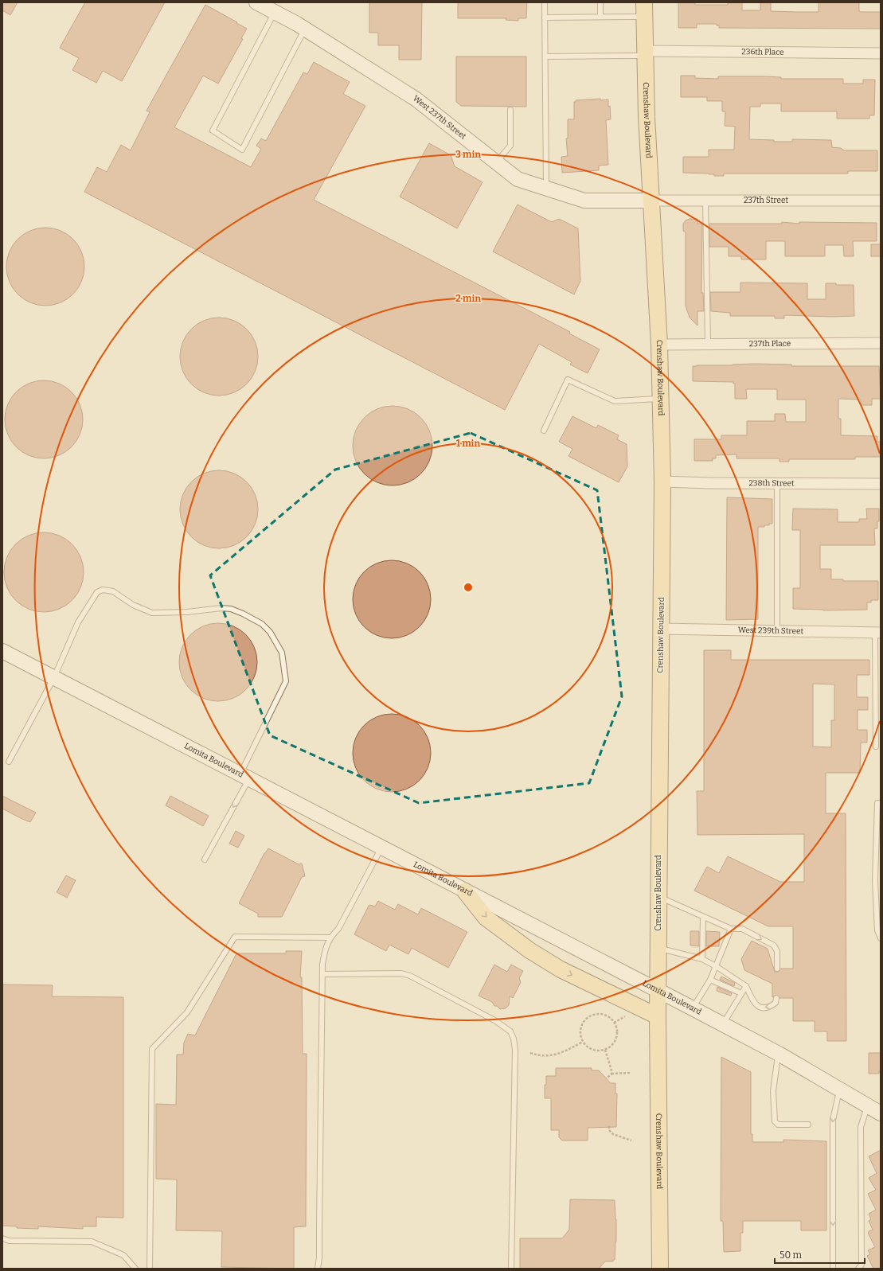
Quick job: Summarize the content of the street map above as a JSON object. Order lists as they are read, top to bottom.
{
  "streets": {
    "main road": ["West 237th Street", "Crenshaw Boulevard", "Lomita Boulevard"],
    "street": [
      "236th Place",
      "237th Street",
      "237th Place",
      "238th Street",
      "West 239th Street"
    ]
  },
  "crossings": [
    ["236th Place", "Crenshaw Boulevard"],
    ["West 237th Street", "Crenshaw Boulevard"],
    ["West 237th Street", "237th Street"],
    ["Crenshaw Boulevard", "237th Street"],
    ["Crenshaw Boulevard", "237th Place"],
    ["Crenshaw Boulevard", "238th Street"],
    ["Crenshaw Boulevard", "West 239th Street"],
    ["Crenshaw Boulevard", "Lomita Boulevard"]
  ],
  "scale_bar": "50 m",
  "rings": ["3 min", "2 min", "1 min"]
}
